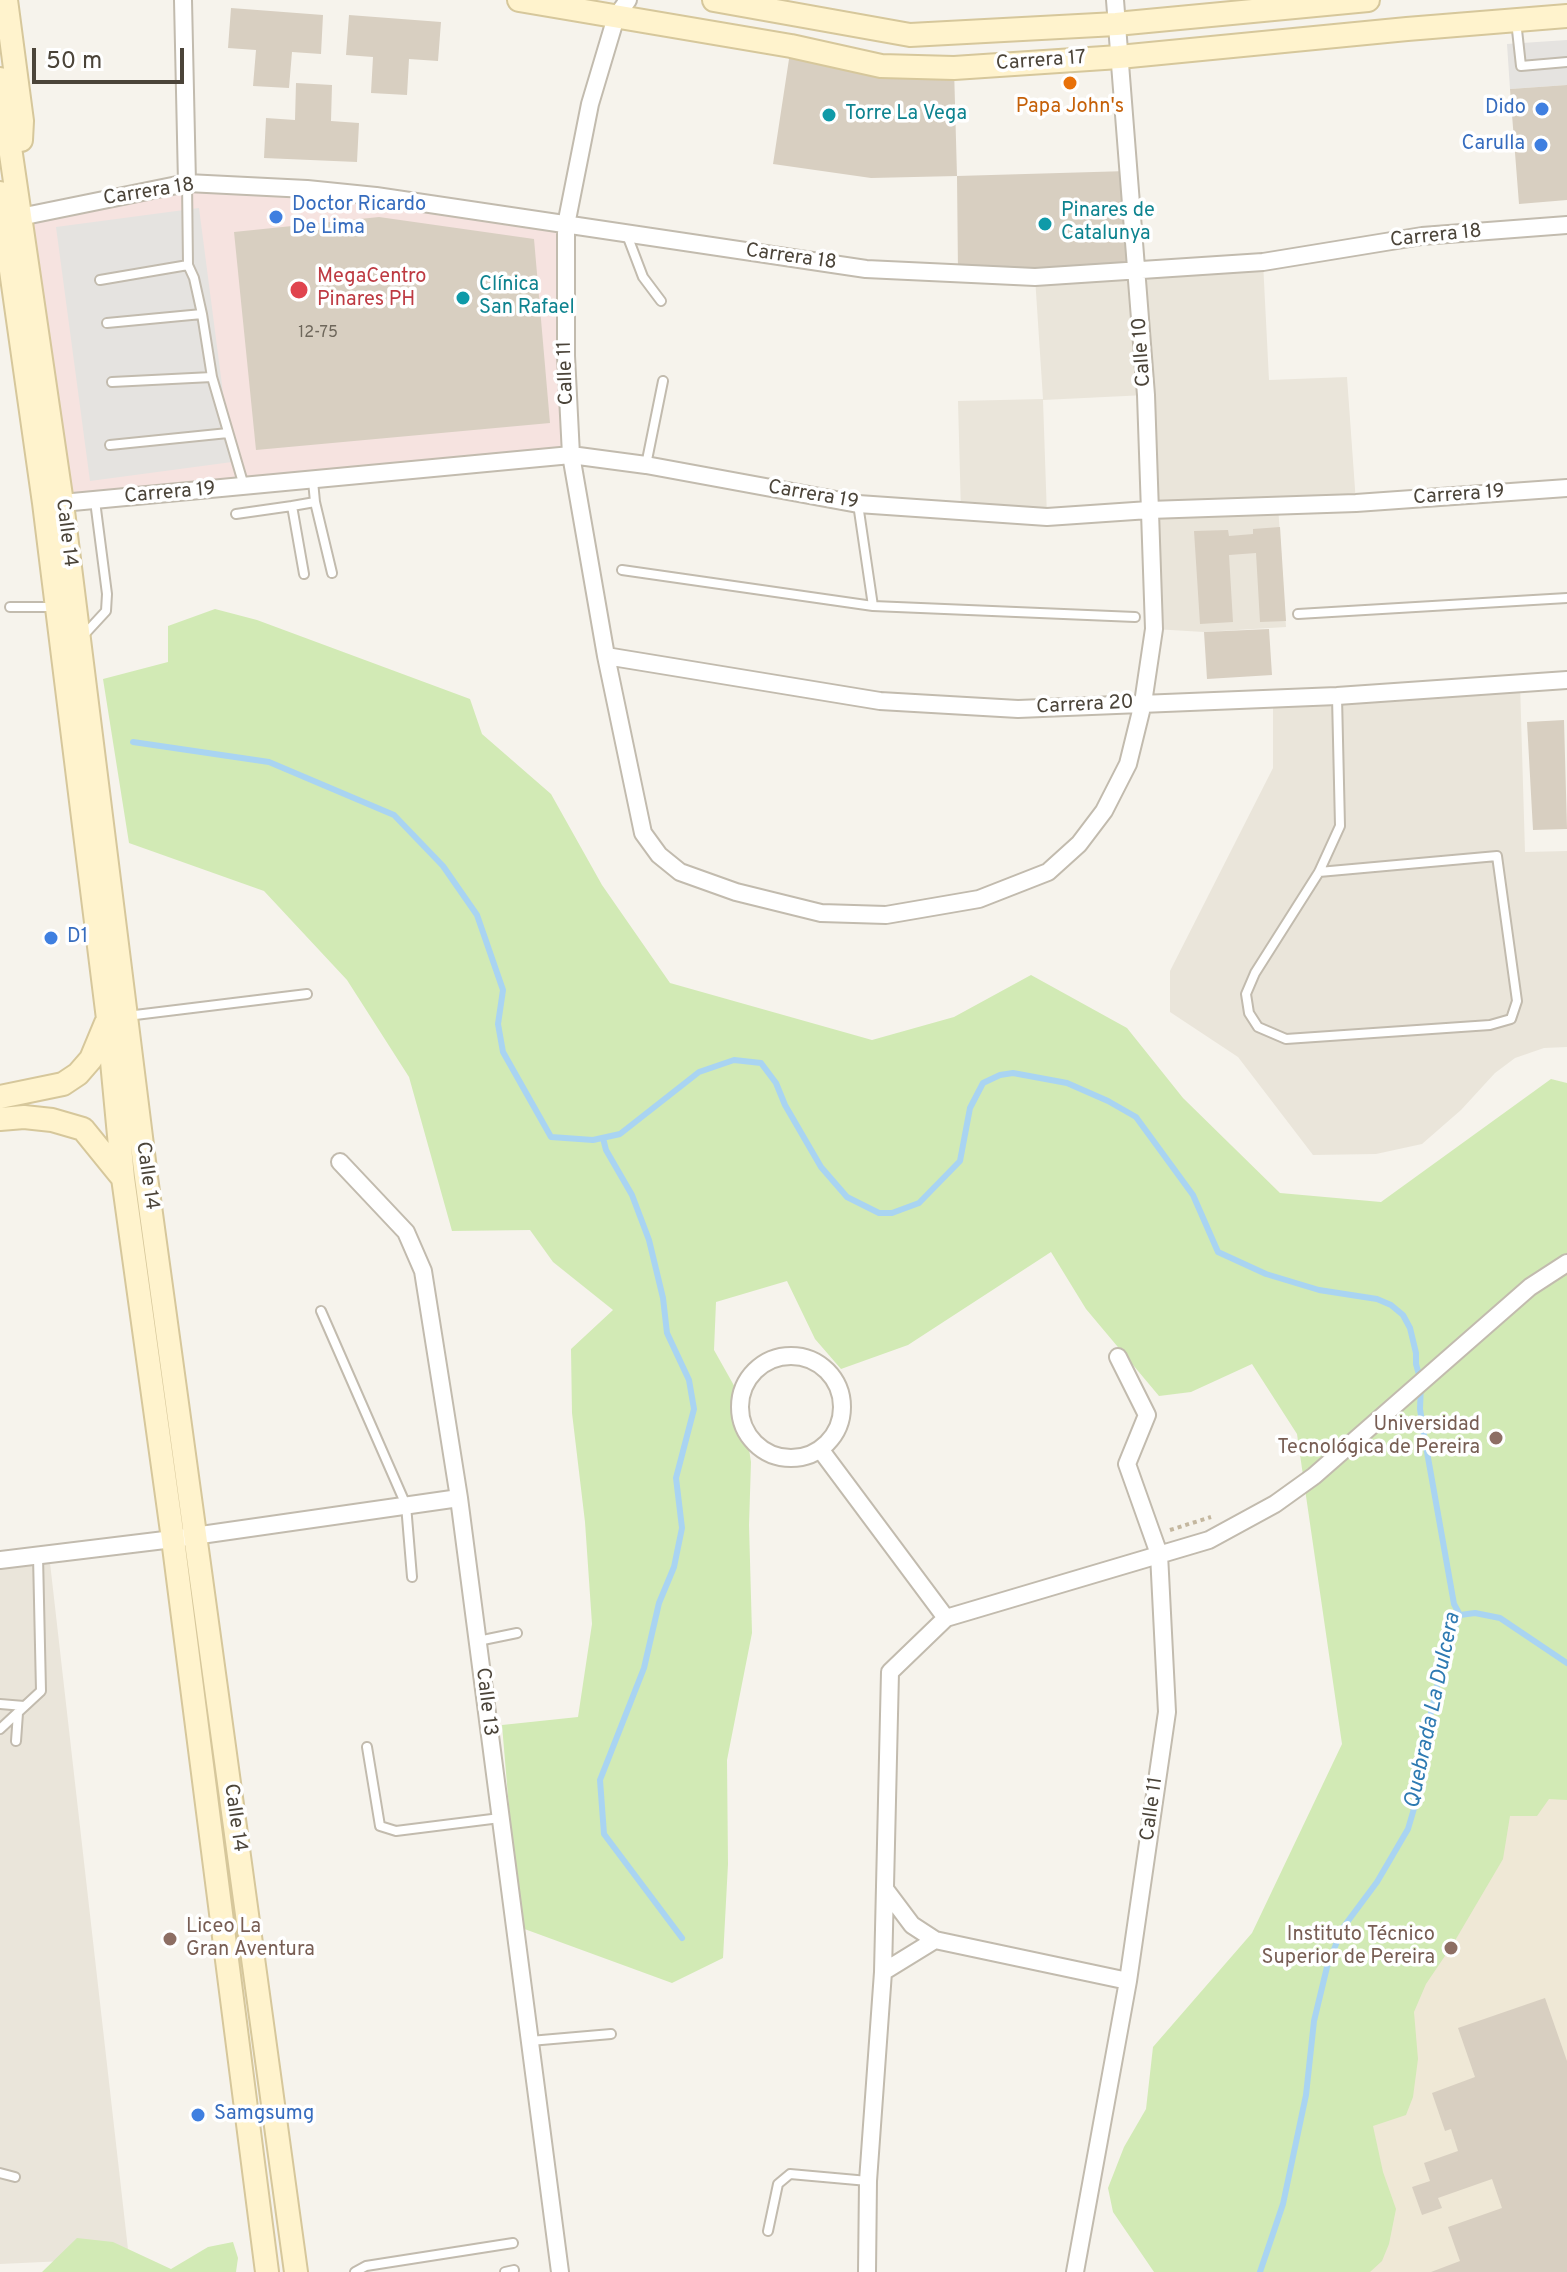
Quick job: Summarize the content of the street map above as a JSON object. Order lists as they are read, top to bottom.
{
  "streets": {
    "main road": ["Carrera 17", "Calle 14"],
    "street": [
      "Carrera 18",
      "Calle 10",
      "Calle 11",
      "Carrera 19",
      "Carrera 20",
      "Calle 13"
    ]
  },
  "crossings": [
    ["Carrera 17", "Calle 10"],
    ["Carrera 17", "Calle 11"],
    ["Carrera 18", "Calle 10"],
    ["Carrera 18", "Calle 11"],
    ["Carrera 18", "Calle 14"],
    ["Calle 10", "Calle 11"],
    ["Calle 10", "Carrera 19"],
    ["Calle 10", "Carrera 20"],
    ["Calle 11", "Carrera 19"],
    ["Calle 11", "Carrera 20"],
    ["Carrera 19", "Calle 14"]
  ],
  "water": ["Quebrada La Dulcera"],
  "places": [
    "Papa John's",
    "Dido",
    "Torre La Vega",
    "Carulla",
    "Doctor Ricardo De Lima",
    "Pinares de Catalunya",
    "MegaCentro Pinares PH",
    "Clínica San Rafael",
    "D1",
    "Universidad Tecnológica de Pereira",
    "Liceo La Gran Aventura",
    "Instituto Técnico Superior de Pereira",
    "Samgsumg"
  ],
  "house_numbers": ["12-75"],
  "scale_bar": "50 m"
}
